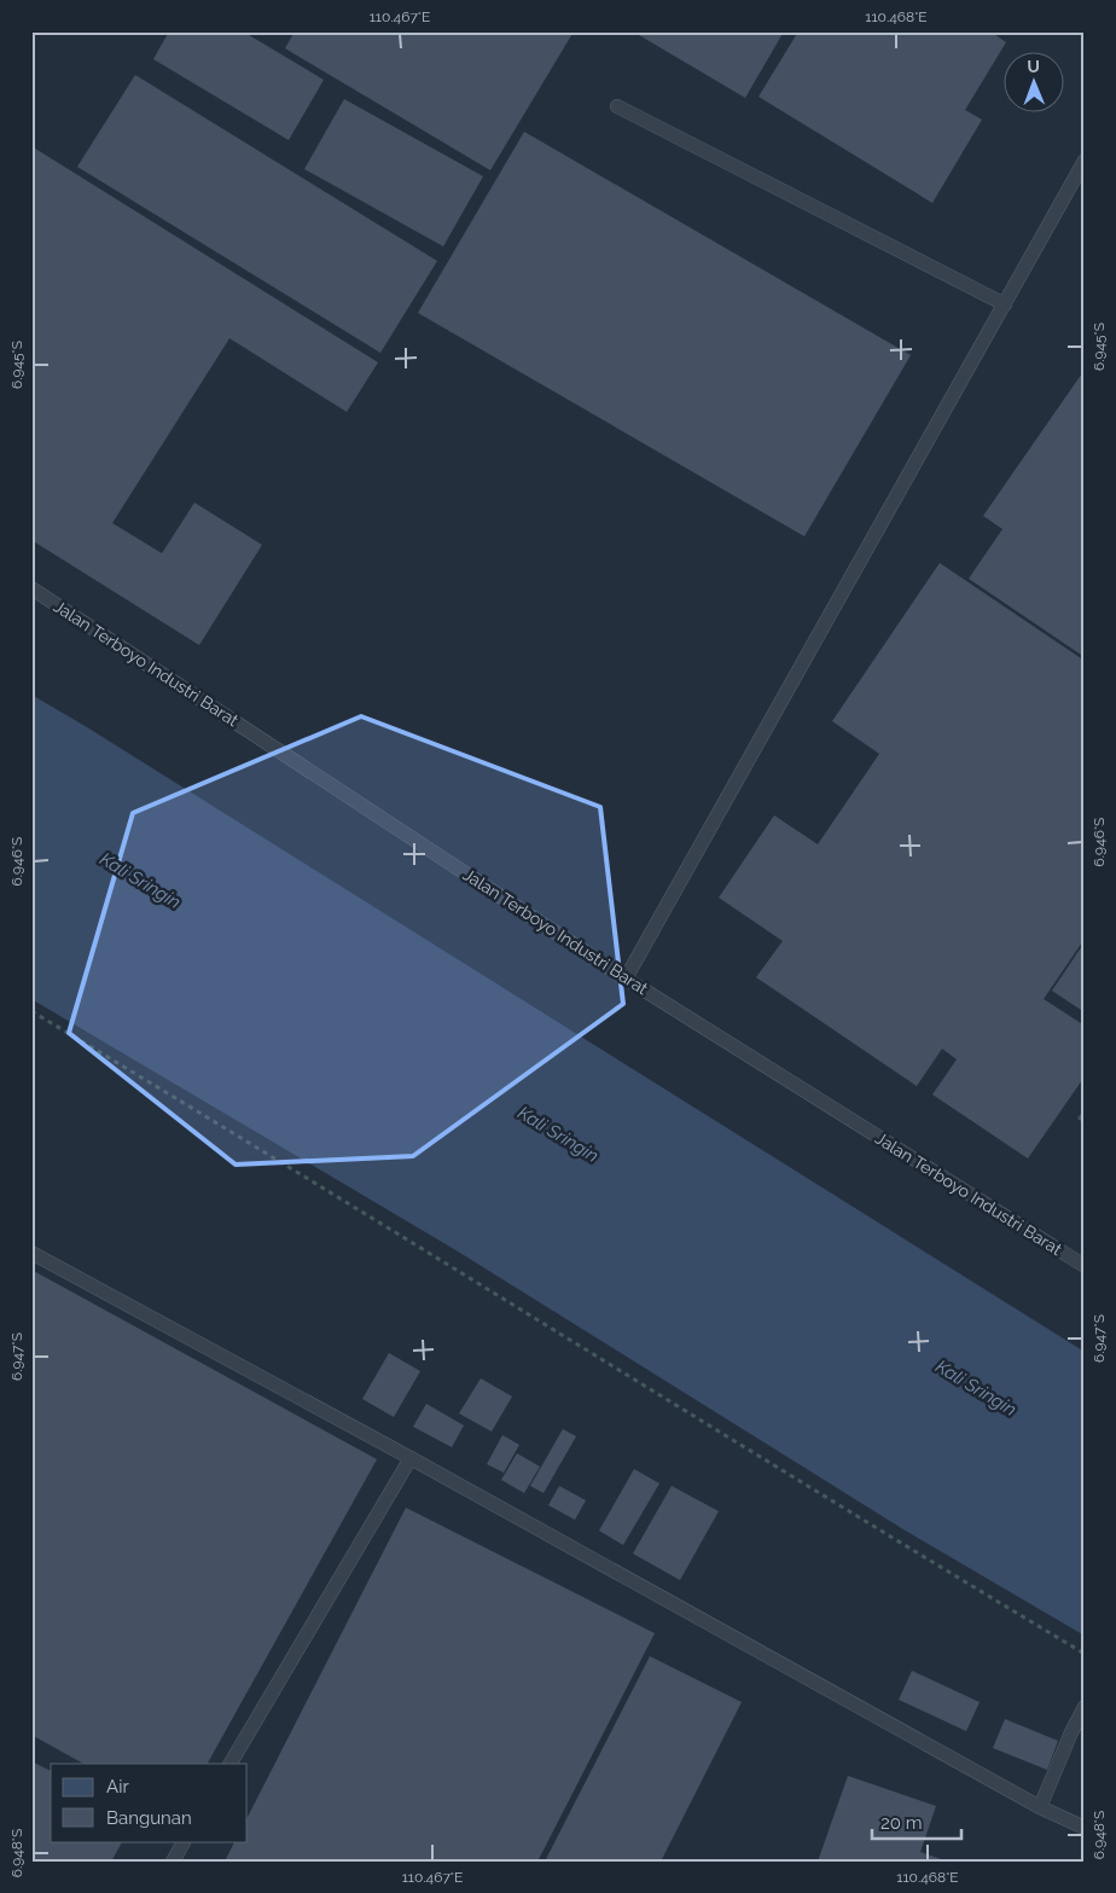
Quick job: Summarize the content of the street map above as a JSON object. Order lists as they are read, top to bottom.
{
  "streets": {
    "lane": ["Jalan Terboyo Industri Barat"]
  },
  "water": ["Kali Sringin"],
  "legend": ["Air", "Bangunan"],
  "scale_bar": "20 m",
  "north": "top",
  "coordinates": [
    "110.467°E",
    "110.468°E",
    "6.945°S",
    "6.946°S",
    "6.947°S",
    "6.948°S"
  ]
}
